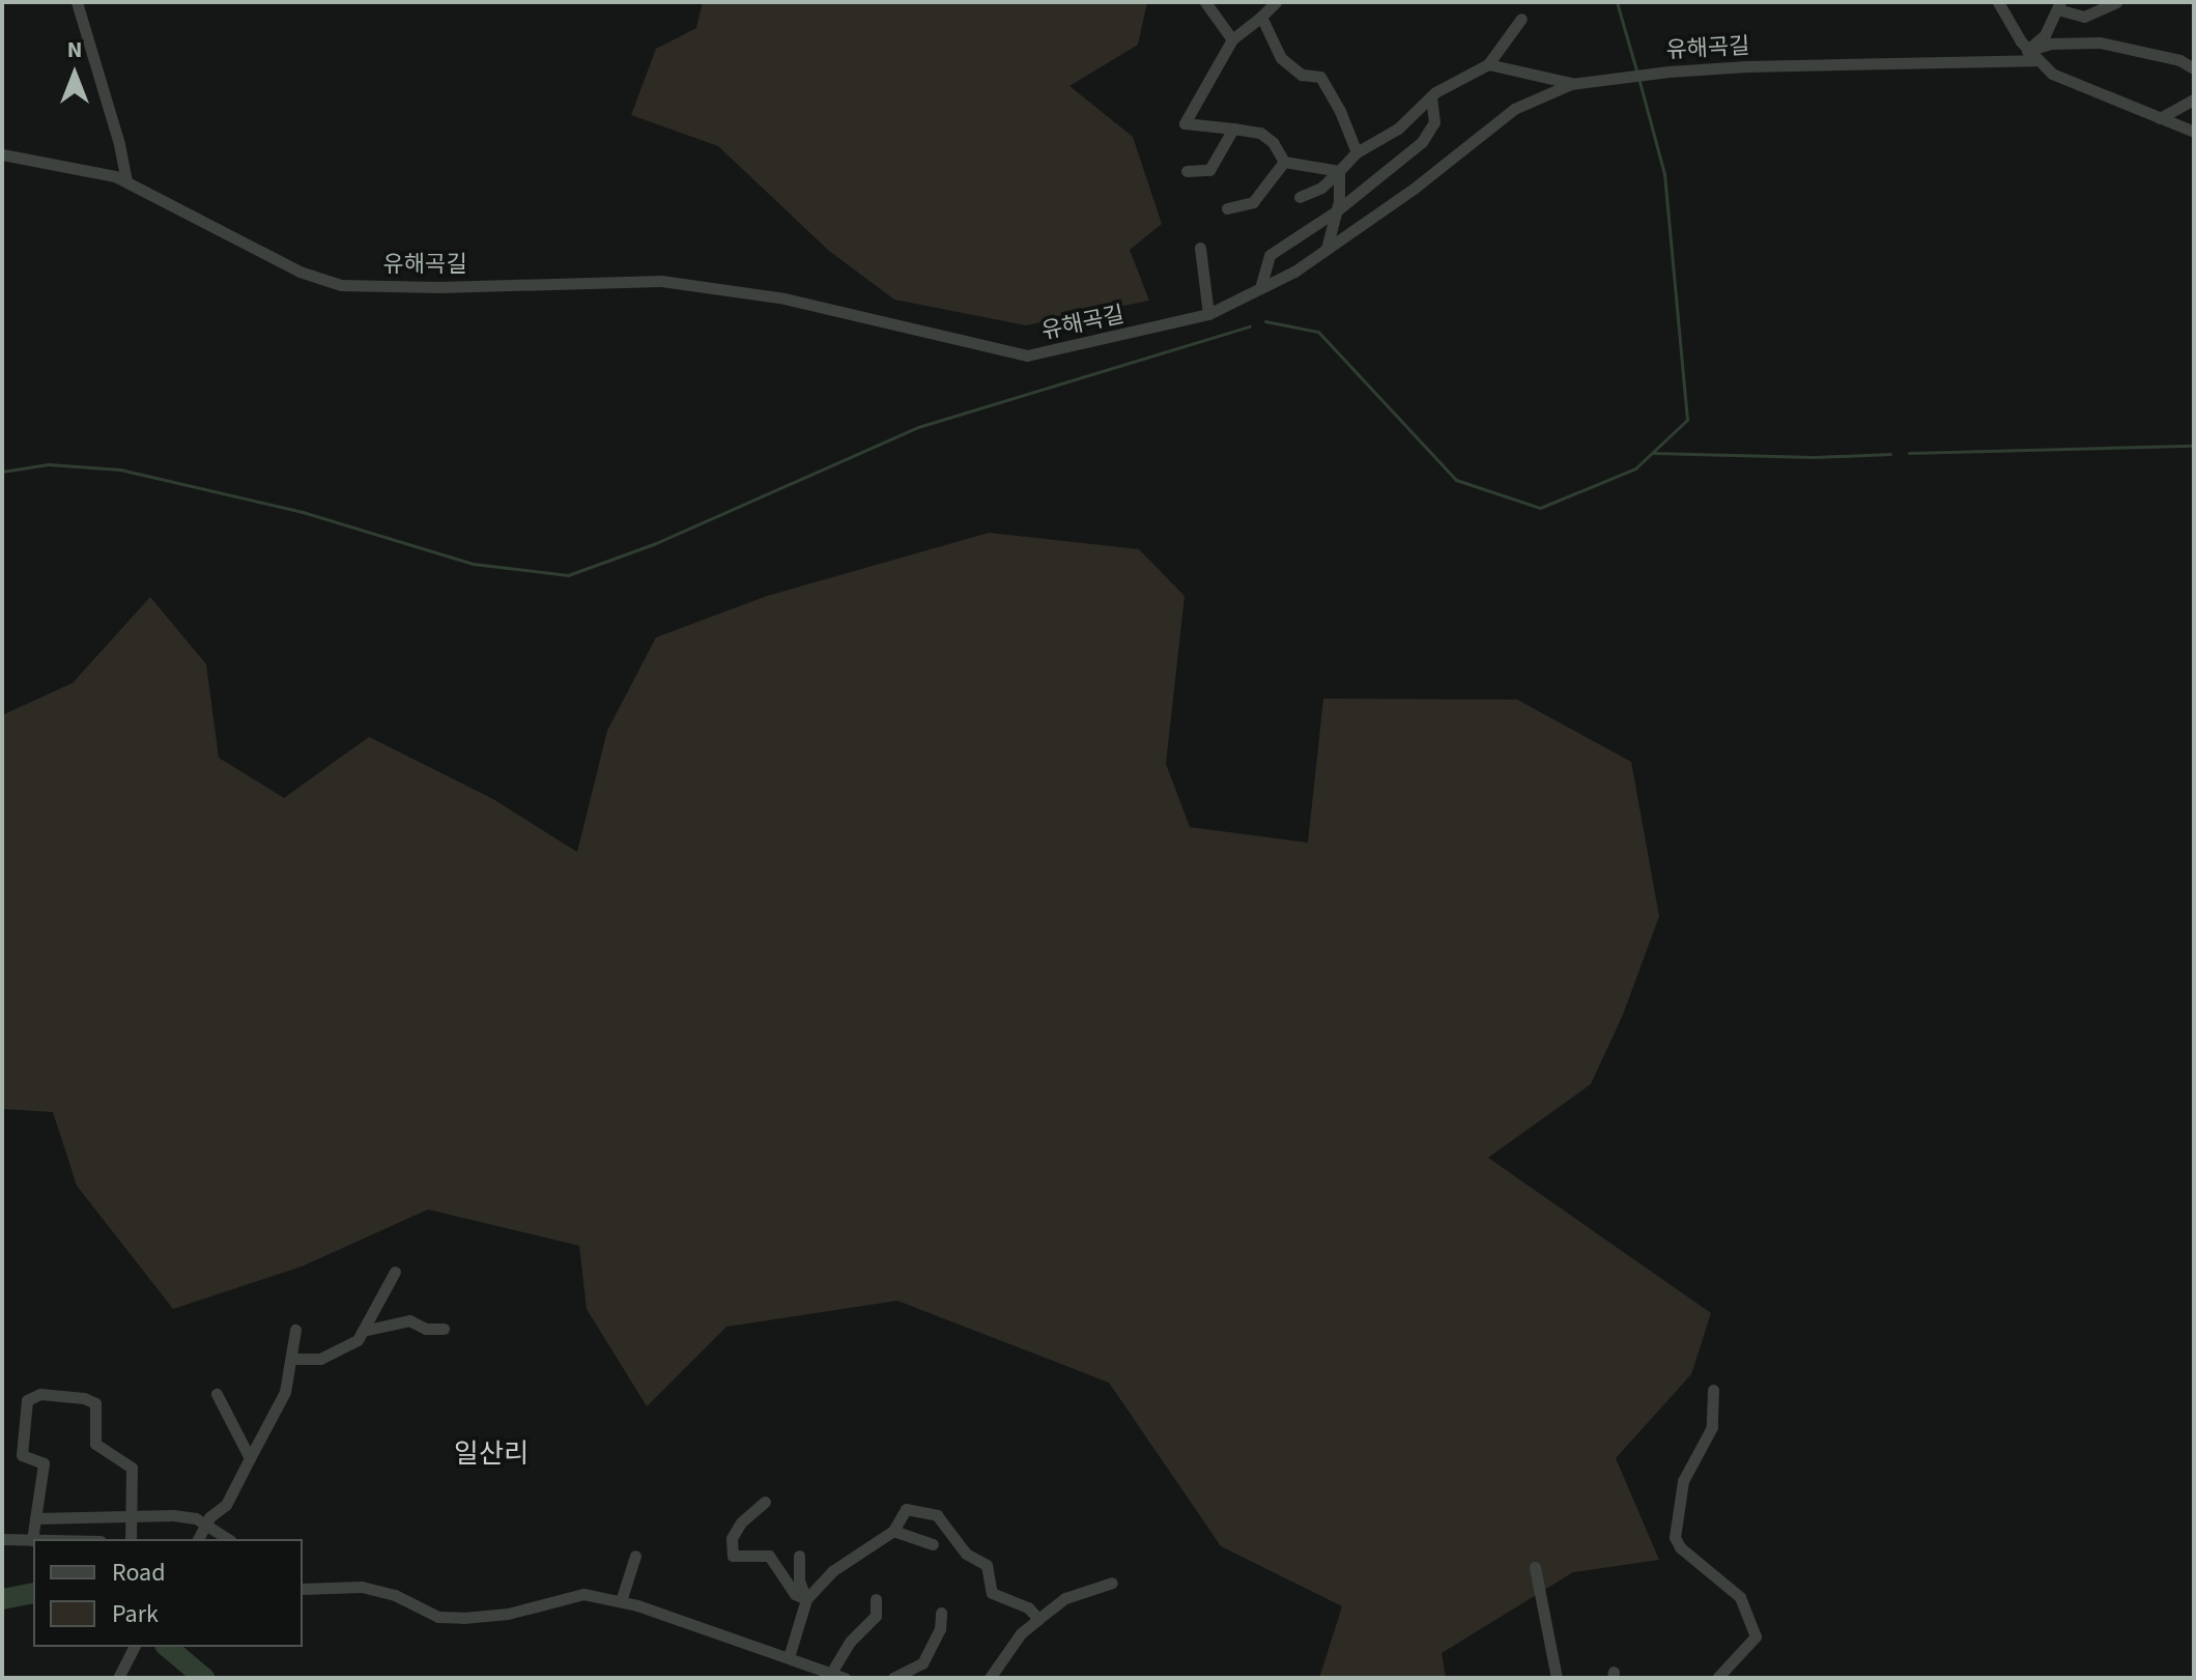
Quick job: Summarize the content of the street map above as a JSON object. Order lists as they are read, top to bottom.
{
  "streets": {
    "street": ["유해곡길"]
  },
  "districts": ["일산리"],
  "legend": ["Road", "Park"],
  "north": "top"
}
